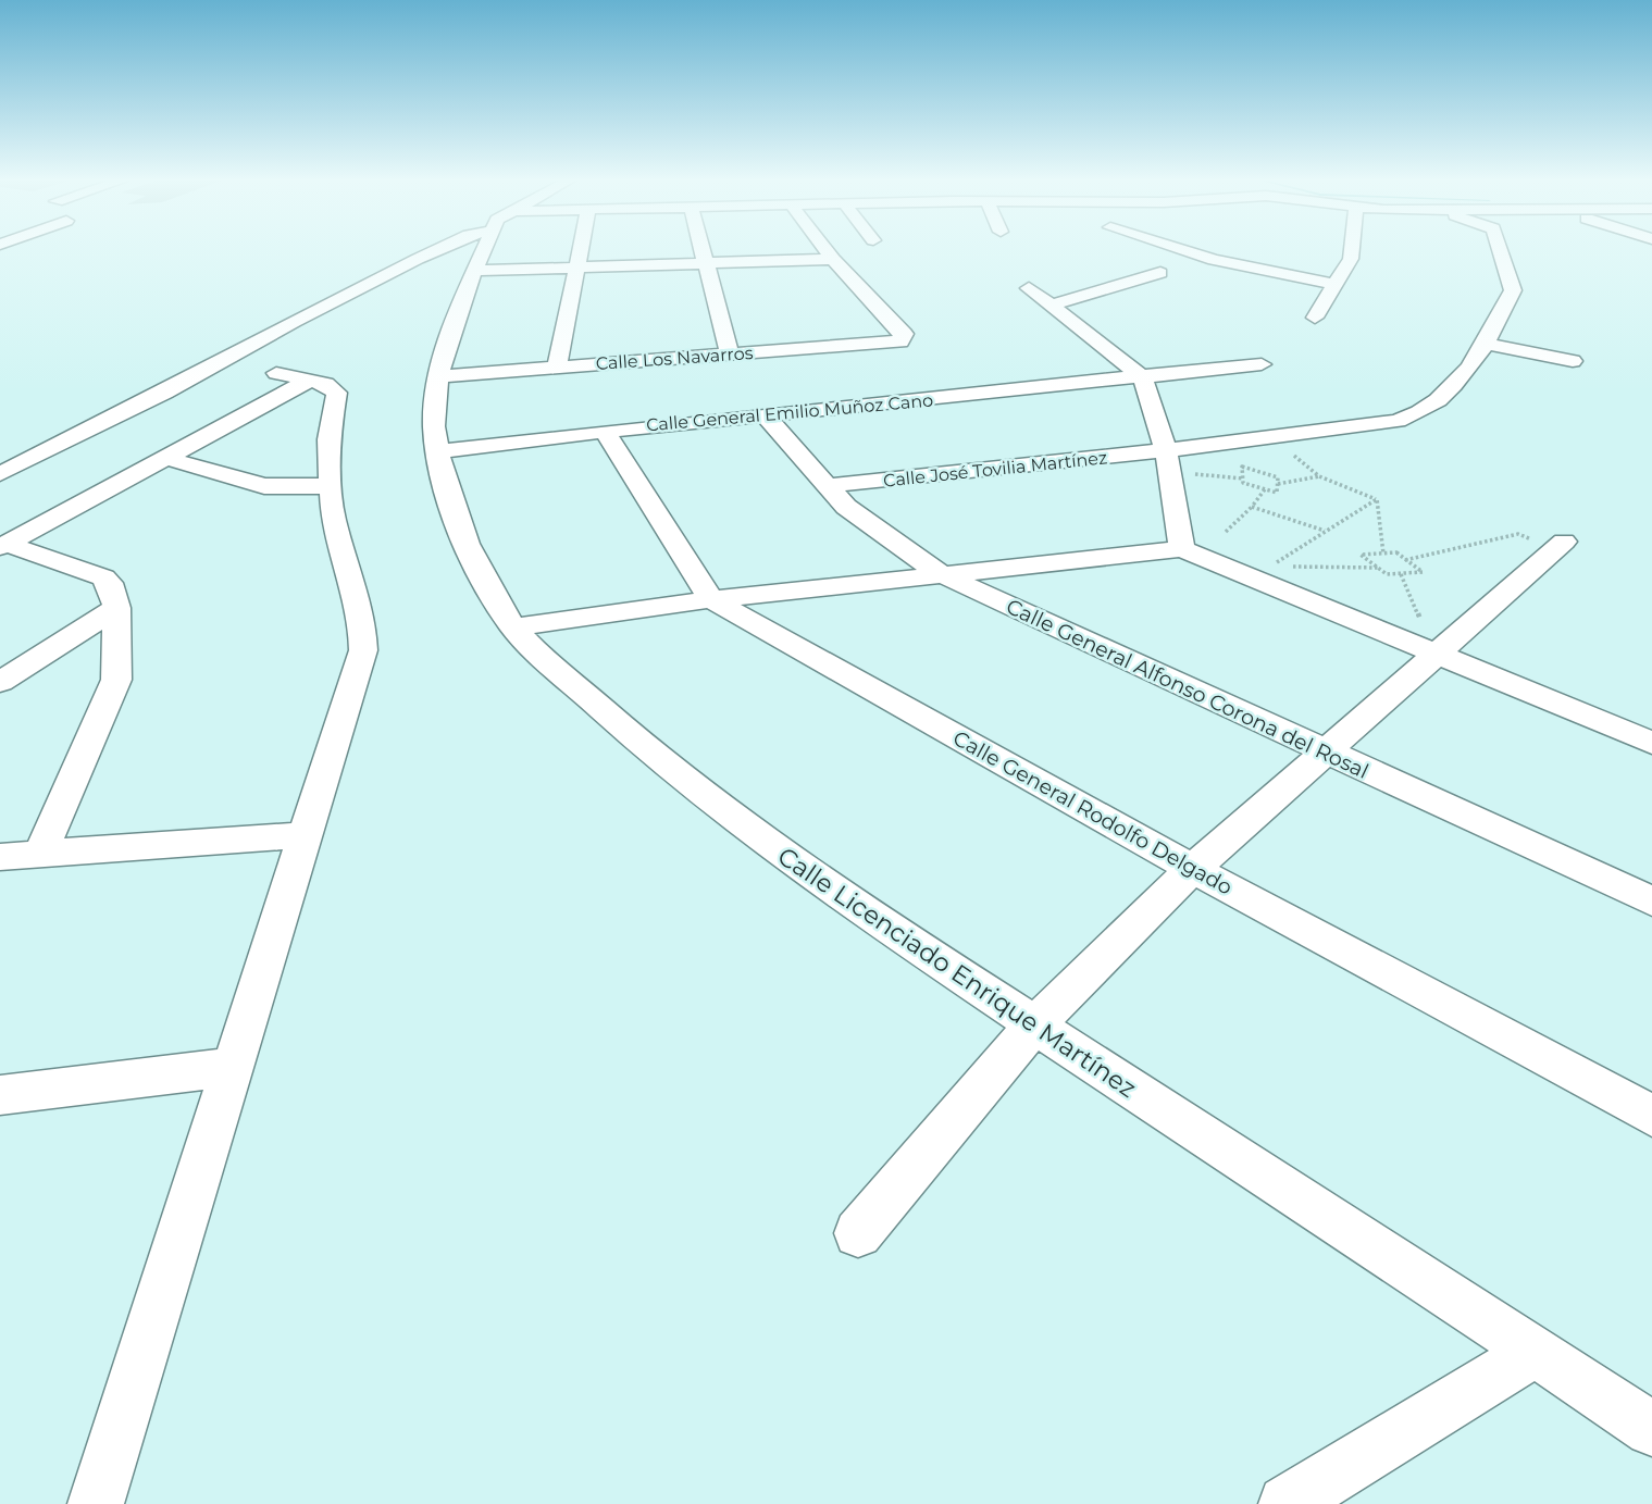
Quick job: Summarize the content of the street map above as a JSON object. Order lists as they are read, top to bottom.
{
  "streets": {
    "street": [
      "Calle Los Navarros",
      "Calle General Emilio Muñoz Cano",
      "Calle José Tovilia Martínez",
      "Calle General Alfonso Corona del Rosal",
      "Calle General Rodolfo Delgado",
      "Calle Licenciado Enrique Martínez"
    ]
  },
  "crossings": [
    ["Calle Los Navarros", "Calle Licenciado Enrique Martínez"],
    ["Calle General Emilio Muñoz Cano", "Calle General Alfonso Corona del Rosal"],
    ["Calle General Emilio Muñoz Cano", "Calle General Rodolfo Delgado"],
    ["Calle General Emilio Muñoz Cano", "Calle Licenciado Enrique Martínez"],
    ["Calle José Tovilia Martínez", "Calle General Alfonso Corona del Rosal"]
  ]
}
